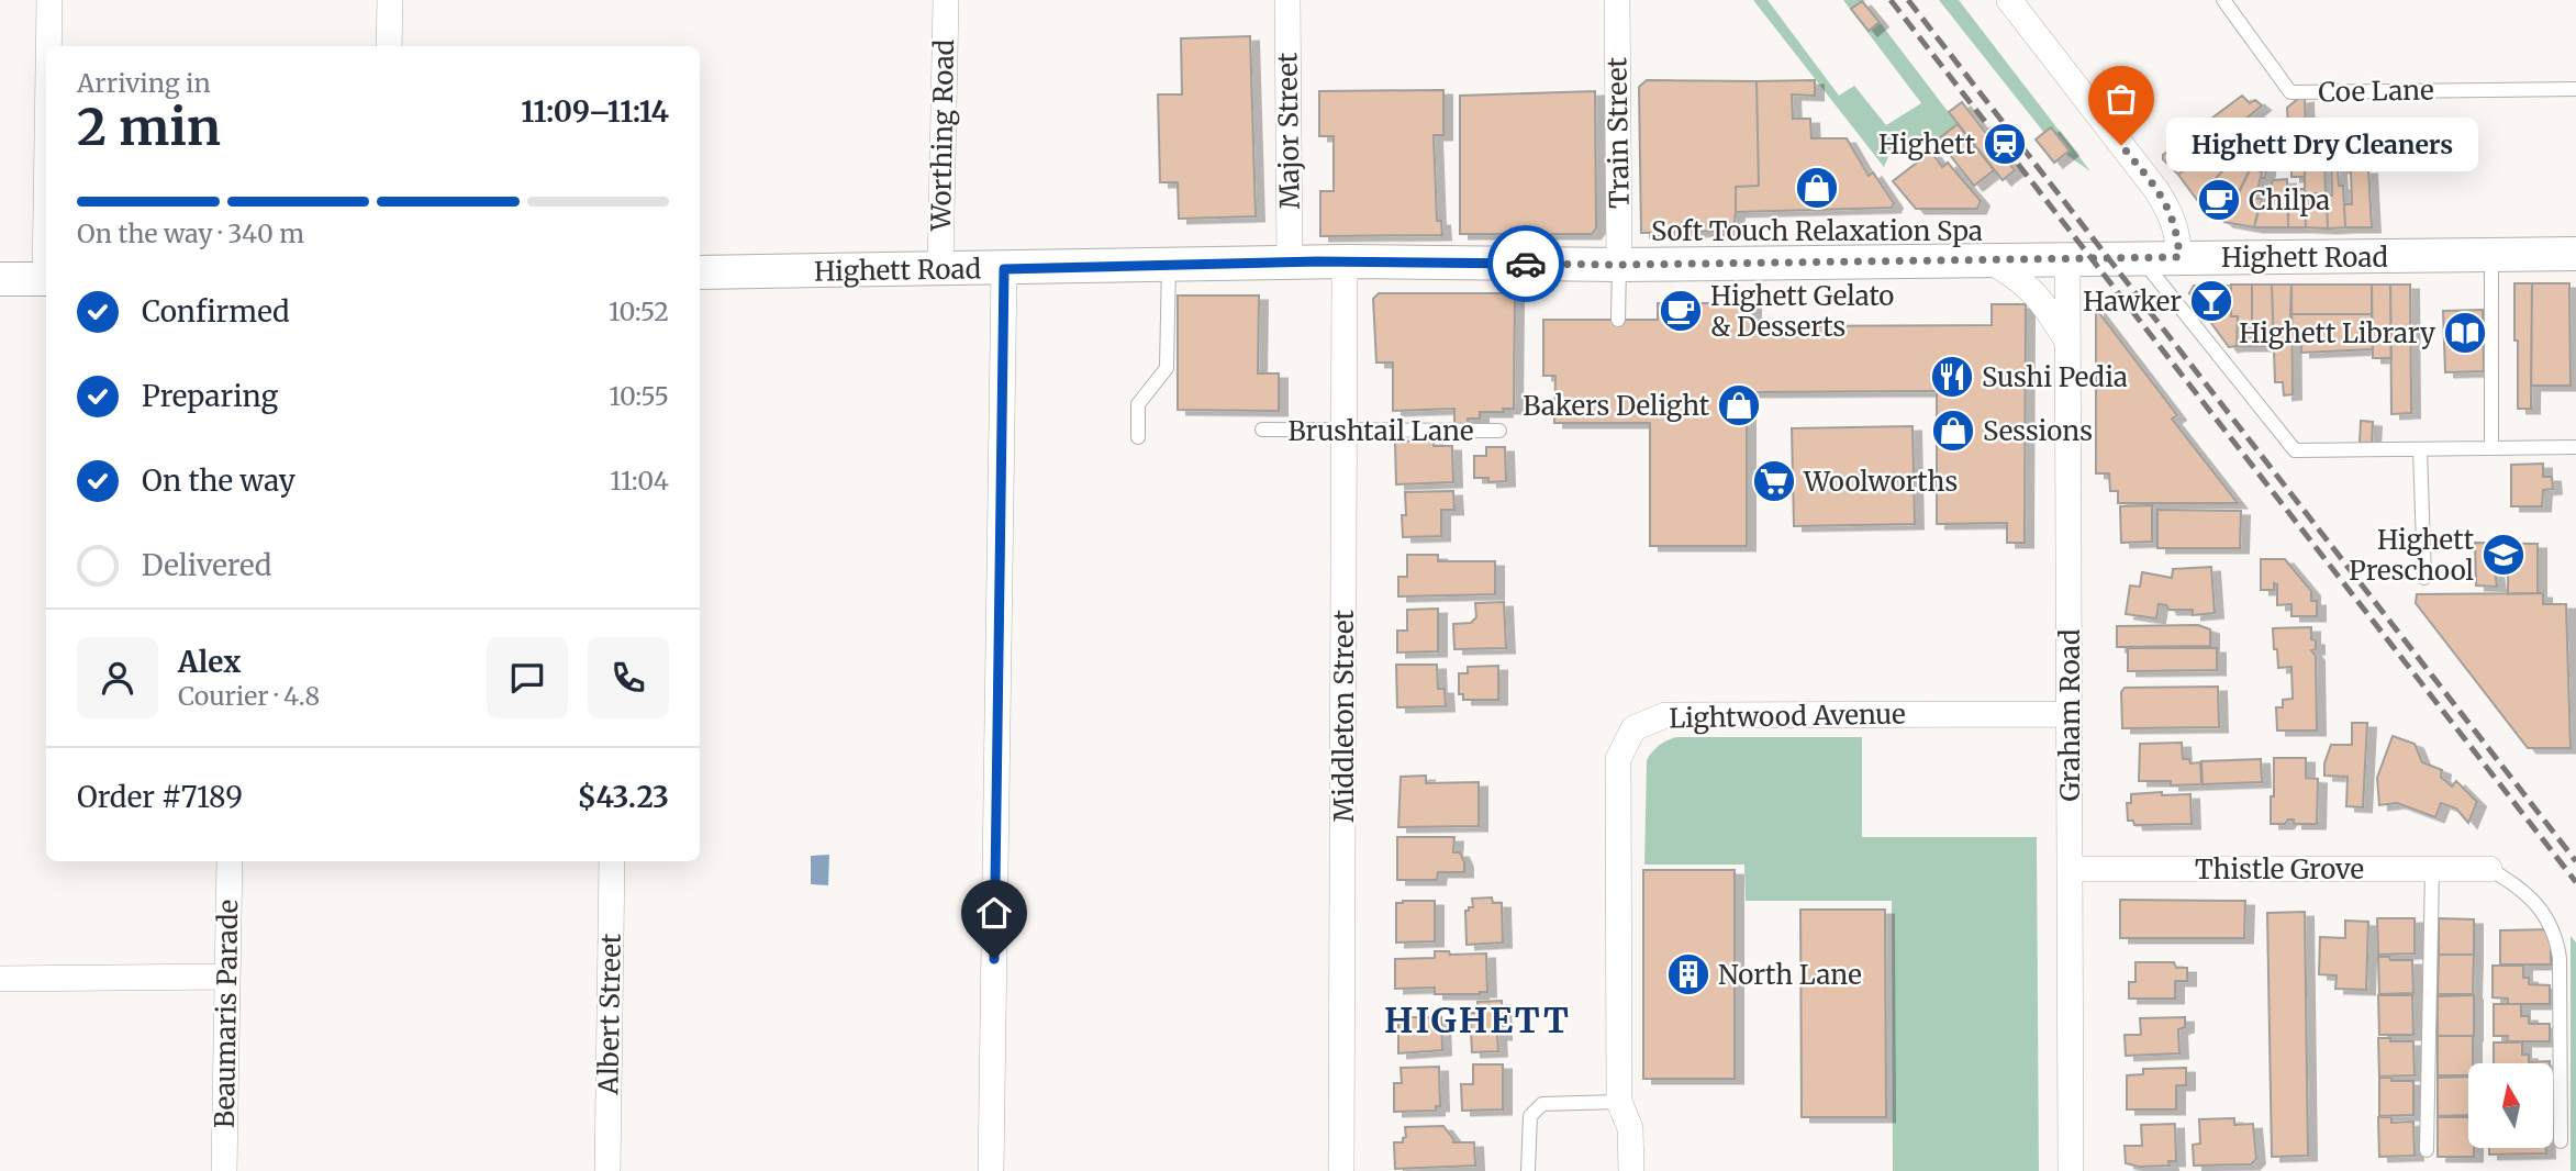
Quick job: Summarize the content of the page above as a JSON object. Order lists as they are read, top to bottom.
{
  "streets": {
    "street": [
      "Major Street",
      "Train Street",
      "Worthing Road",
      "Highett Road",
      "Graham Road",
      "Middleton Street",
      "Lightwood Avenue",
      "Thistle Grove",
      "Beaumaris Parade",
      "Albert Street"
    ],
    "lane": ["Coe Lane", "Brushtail Lane"]
  },
  "crossings": [
    ["Major Street", "Highett Road"],
    ["Train Street", "Highett Road"],
    ["Worthing Road", "Highett Road"],
    ["Highett Road", "Graham Road"],
    ["Highett Road", "Middleton Street"],
    ["Brushtail Lane", "Middleton Street"],
    ["Graham Road", "Lightwood Avenue"],
    ["Graham Road", "Thistle Grove"]
  ],
  "districts": ["HIGHETT"],
  "places": {
    "station": ["Highett"],
    "other": ["Highett Dry Cleaners"],
    "shop": ["Soft Touch Relaxation Spa", "Bakers Delight", "Sessions"],
    "cafe": ["Chilpa", "Highett Gelato & Desserts"],
    "bar": ["Hawker"],
    "library": ["Highett Library"],
    "restaurant": ["Sushi Pedia"],
    "supermarket": ["Woolworths"],
    "school or university": ["Highett Preschool"],
    "building": ["North Lane"]
  },
  "north": "top",
  "page": {
    "heading": ["2 min", "Arriving in", "11:09–11:14"],
    "panel": [
      "Alex",
      "Courier · 4.8",
      "Order #7189",
      "$43.23"
    ],
    "bubble": "Highett Dry Cleaners",
    "bar": "On the way · 340 m",
    "list": [
      ["Confirmed", "10:52"],
      ["Preparing", "10:55"],
      ["On the way", "11:04"],
      "Delivered"
    ]
  }
}
